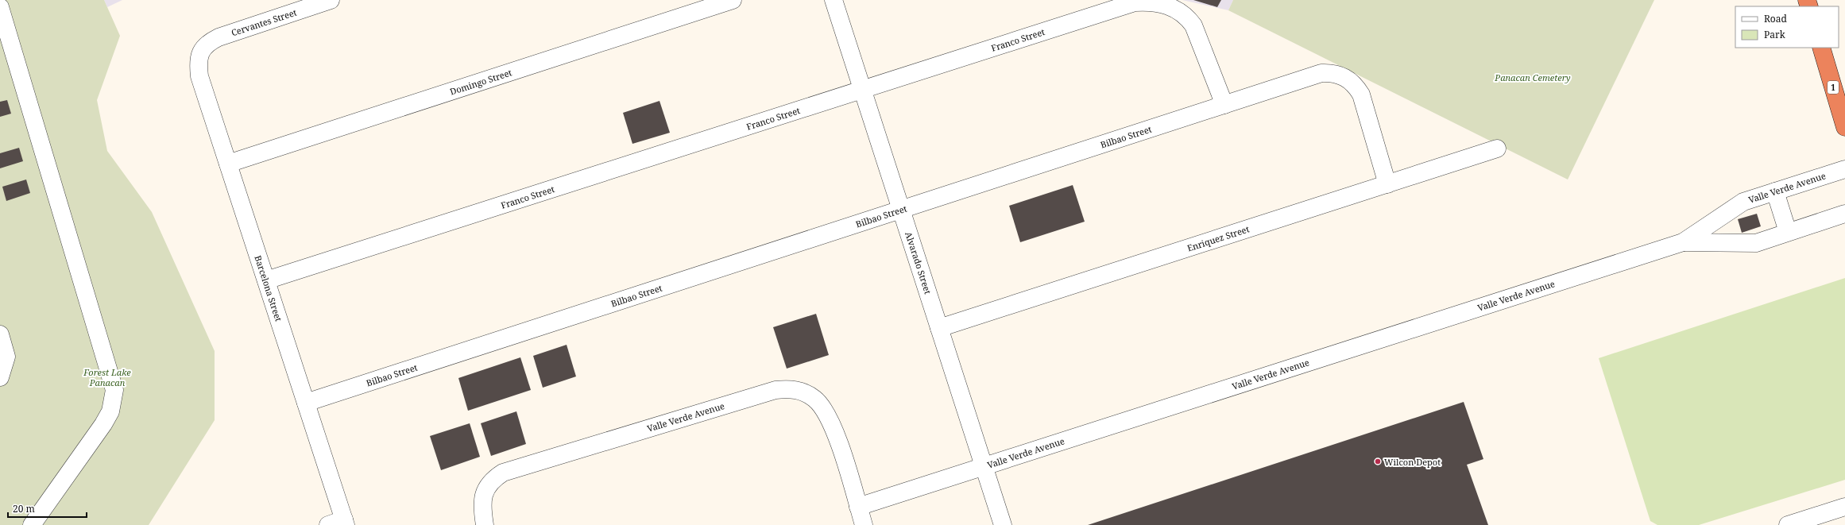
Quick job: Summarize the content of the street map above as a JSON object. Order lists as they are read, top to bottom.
{
  "streets": {
    "highway": ["1"],
    "street": [
      "Cervantes Street",
      "Franco Street",
      "Domingo Street",
      "Bilbao Street",
      "Valle Verde Avenue",
      "Enriquez Street",
      "Alvarado Street",
      "Barcelona Street"
    ]
  },
  "crossings": [
    ["Cervantes Street", "Barcelona Street"],
    ["Franco Street", "Bilbao Street"],
    ["Franco Street", "Alvarado Street"],
    ["Franco Street", "Barcelona Street"],
    ["Domingo Street", "Barcelona Street"],
    ["Bilbao Street", "Enriquez Street"],
    ["Bilbao Street", "Alvarado Street"],
    ["Bilbao Street", "Barcelona Street"],
    ["Valle Verde Avenue", "Alvarado Street"],
    ["Enriquez Street", "Alvarado Street"]
  ],
  "parks": ["Panacan Cemetery", "Forest Lake Panacan"],
  "places": ["Wilcon Depot"],
  "legend": ["Road", "Park"],
  "scale_bar": "20 m"
}
